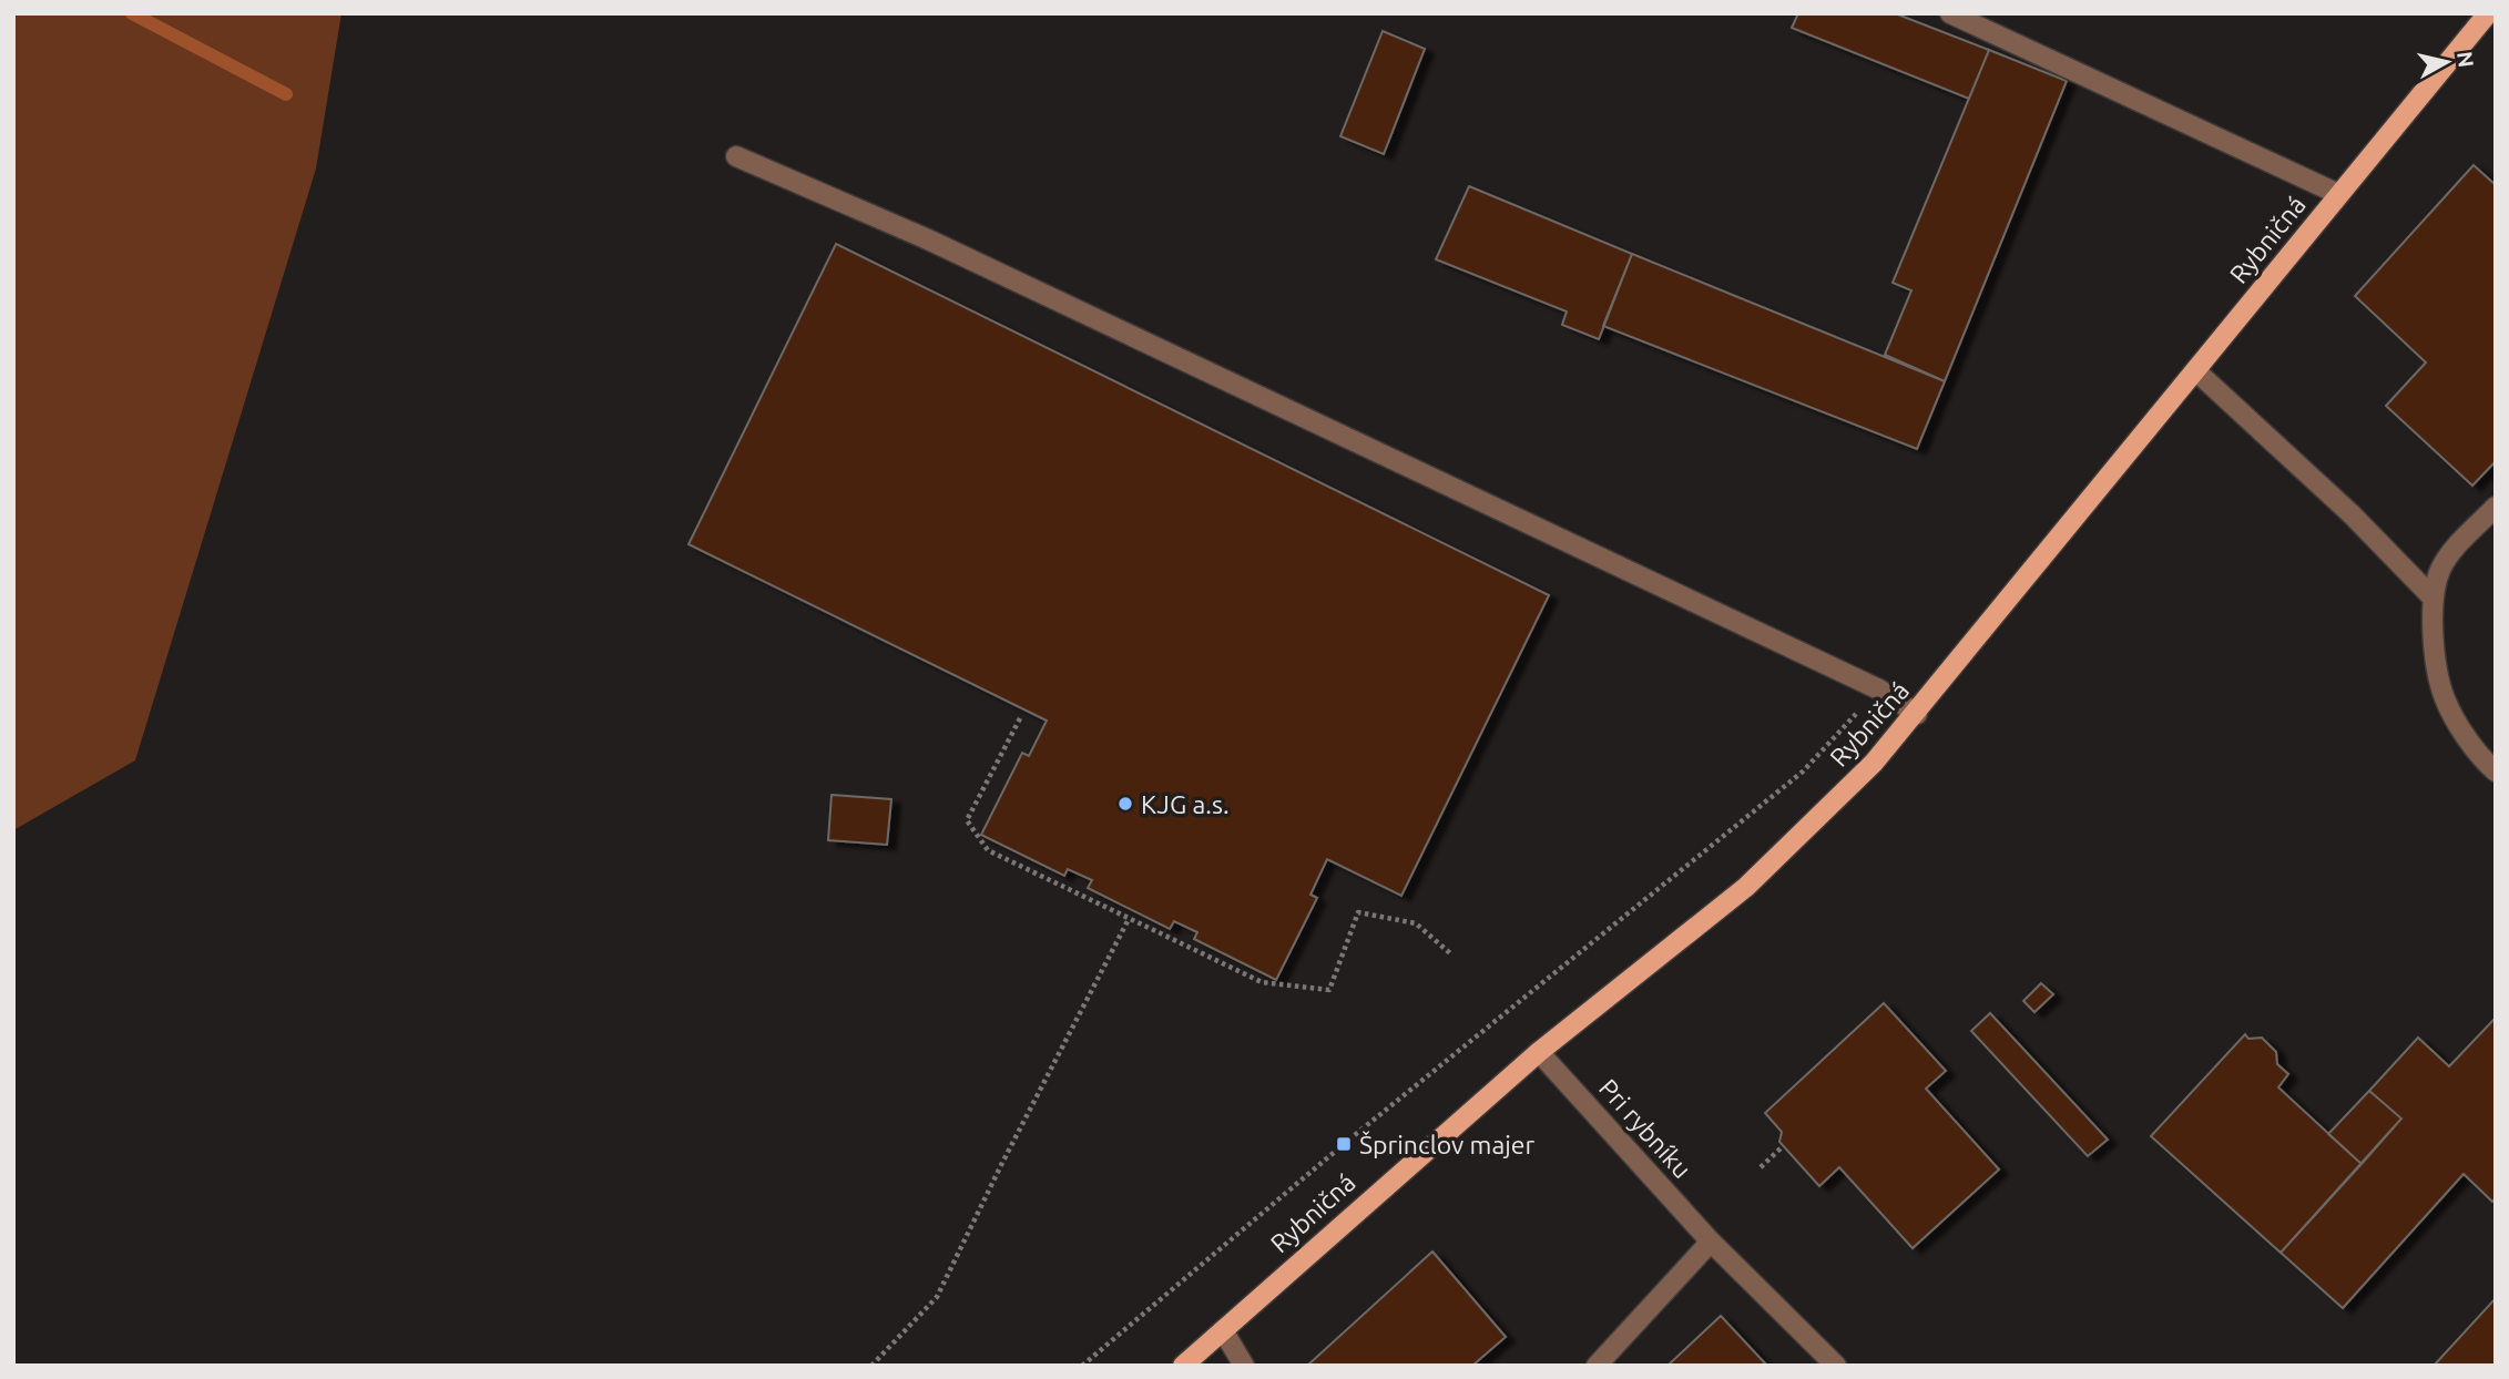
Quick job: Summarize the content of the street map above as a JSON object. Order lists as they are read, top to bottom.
{
  "streets": {
    "main road": ["Rybničná"],
    "lane": ["Pri rybníku"]
  },
  "crossings": [
    ["Rybničná", "Pri rybníku"]
  ],
  "places": {
    "other": ["KJG a.s."],
    "transit": ["Šprinclov majer"]
  },
  "north": "right"
}
